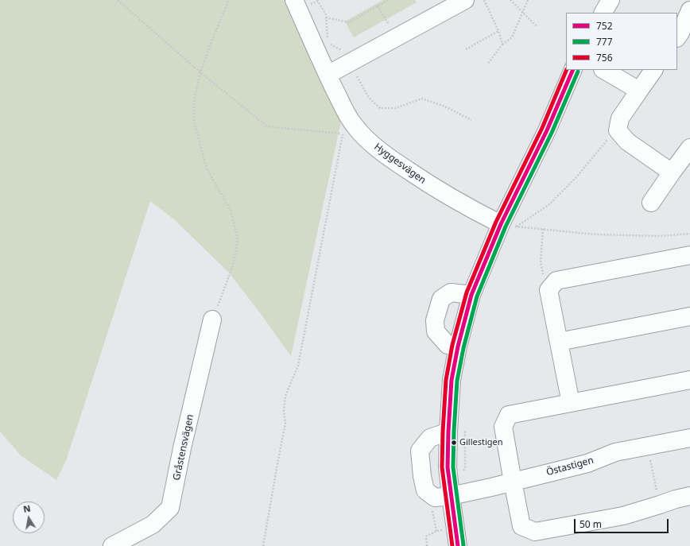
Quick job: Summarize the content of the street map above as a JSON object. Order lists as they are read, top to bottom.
{
  "streets": {
    "street": ["Hyggesvägen", "Gråstensvägen", "Östastigen"]
  },
  "places": ["Gillestigen"],
  "lines": ["transit line 752", "transit line 756", "transit line 777"],
  "legend": ["752", "777", "756"],
  "scale_bar": "50 m",
  "north": "top"
}
